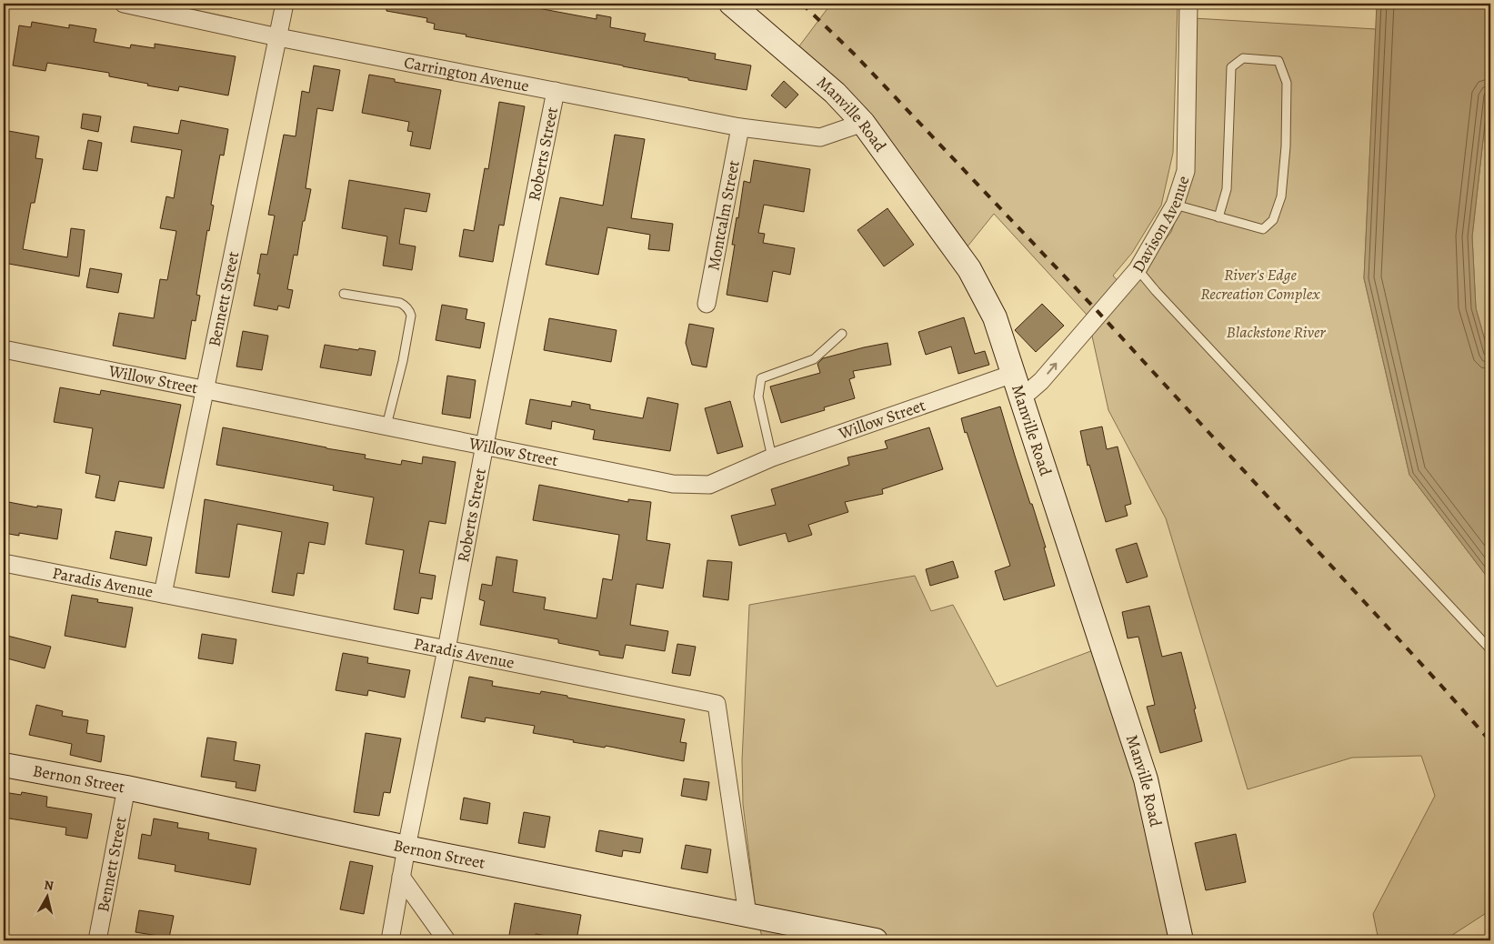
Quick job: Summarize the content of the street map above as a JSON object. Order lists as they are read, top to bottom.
{
  "streets": {
    "main road": ["Manville Road", "Bernon Street"],
    "street": [
      "Carrington Avenue",
      "Roberts Street",
      "Montcalm Street",
      "Davison Avenue",
      "Bennett Street",
      "Willow Street",
      "Paradis Avenue"
    ]
  },
  "crossings": [
    ["Carrington Avenue", "Manville Road"],
    ["Carrington Avenue", "Roberts Street"],
    ["Carrington Avenue", "Montcalm Street"],
    ["Carrington Avenue", "Bennett Street"],
    ["Manville Road", "Davison Avenue"],
    ["Manville Road", "Willow Street"],
    ["Roberts Street", "Willow Street"],
    ["Roberts Street", "Paradis Avenue"],
    ["Roberts Street", "Bernon Street"],
    ["Bennett Street", "Willow Street"],
    ["Bennett Street", "Paradis Avenue"],
    ["Bennett Street", "Bernon Street"],
    ["Paradis Avenue", "Bernon Street"]
  ],
  "one_way": ["Davison Avenue"],
  "parks": ["River's Edge Recreation Complex", "Blackstone River"],
  "north": "top"
}
